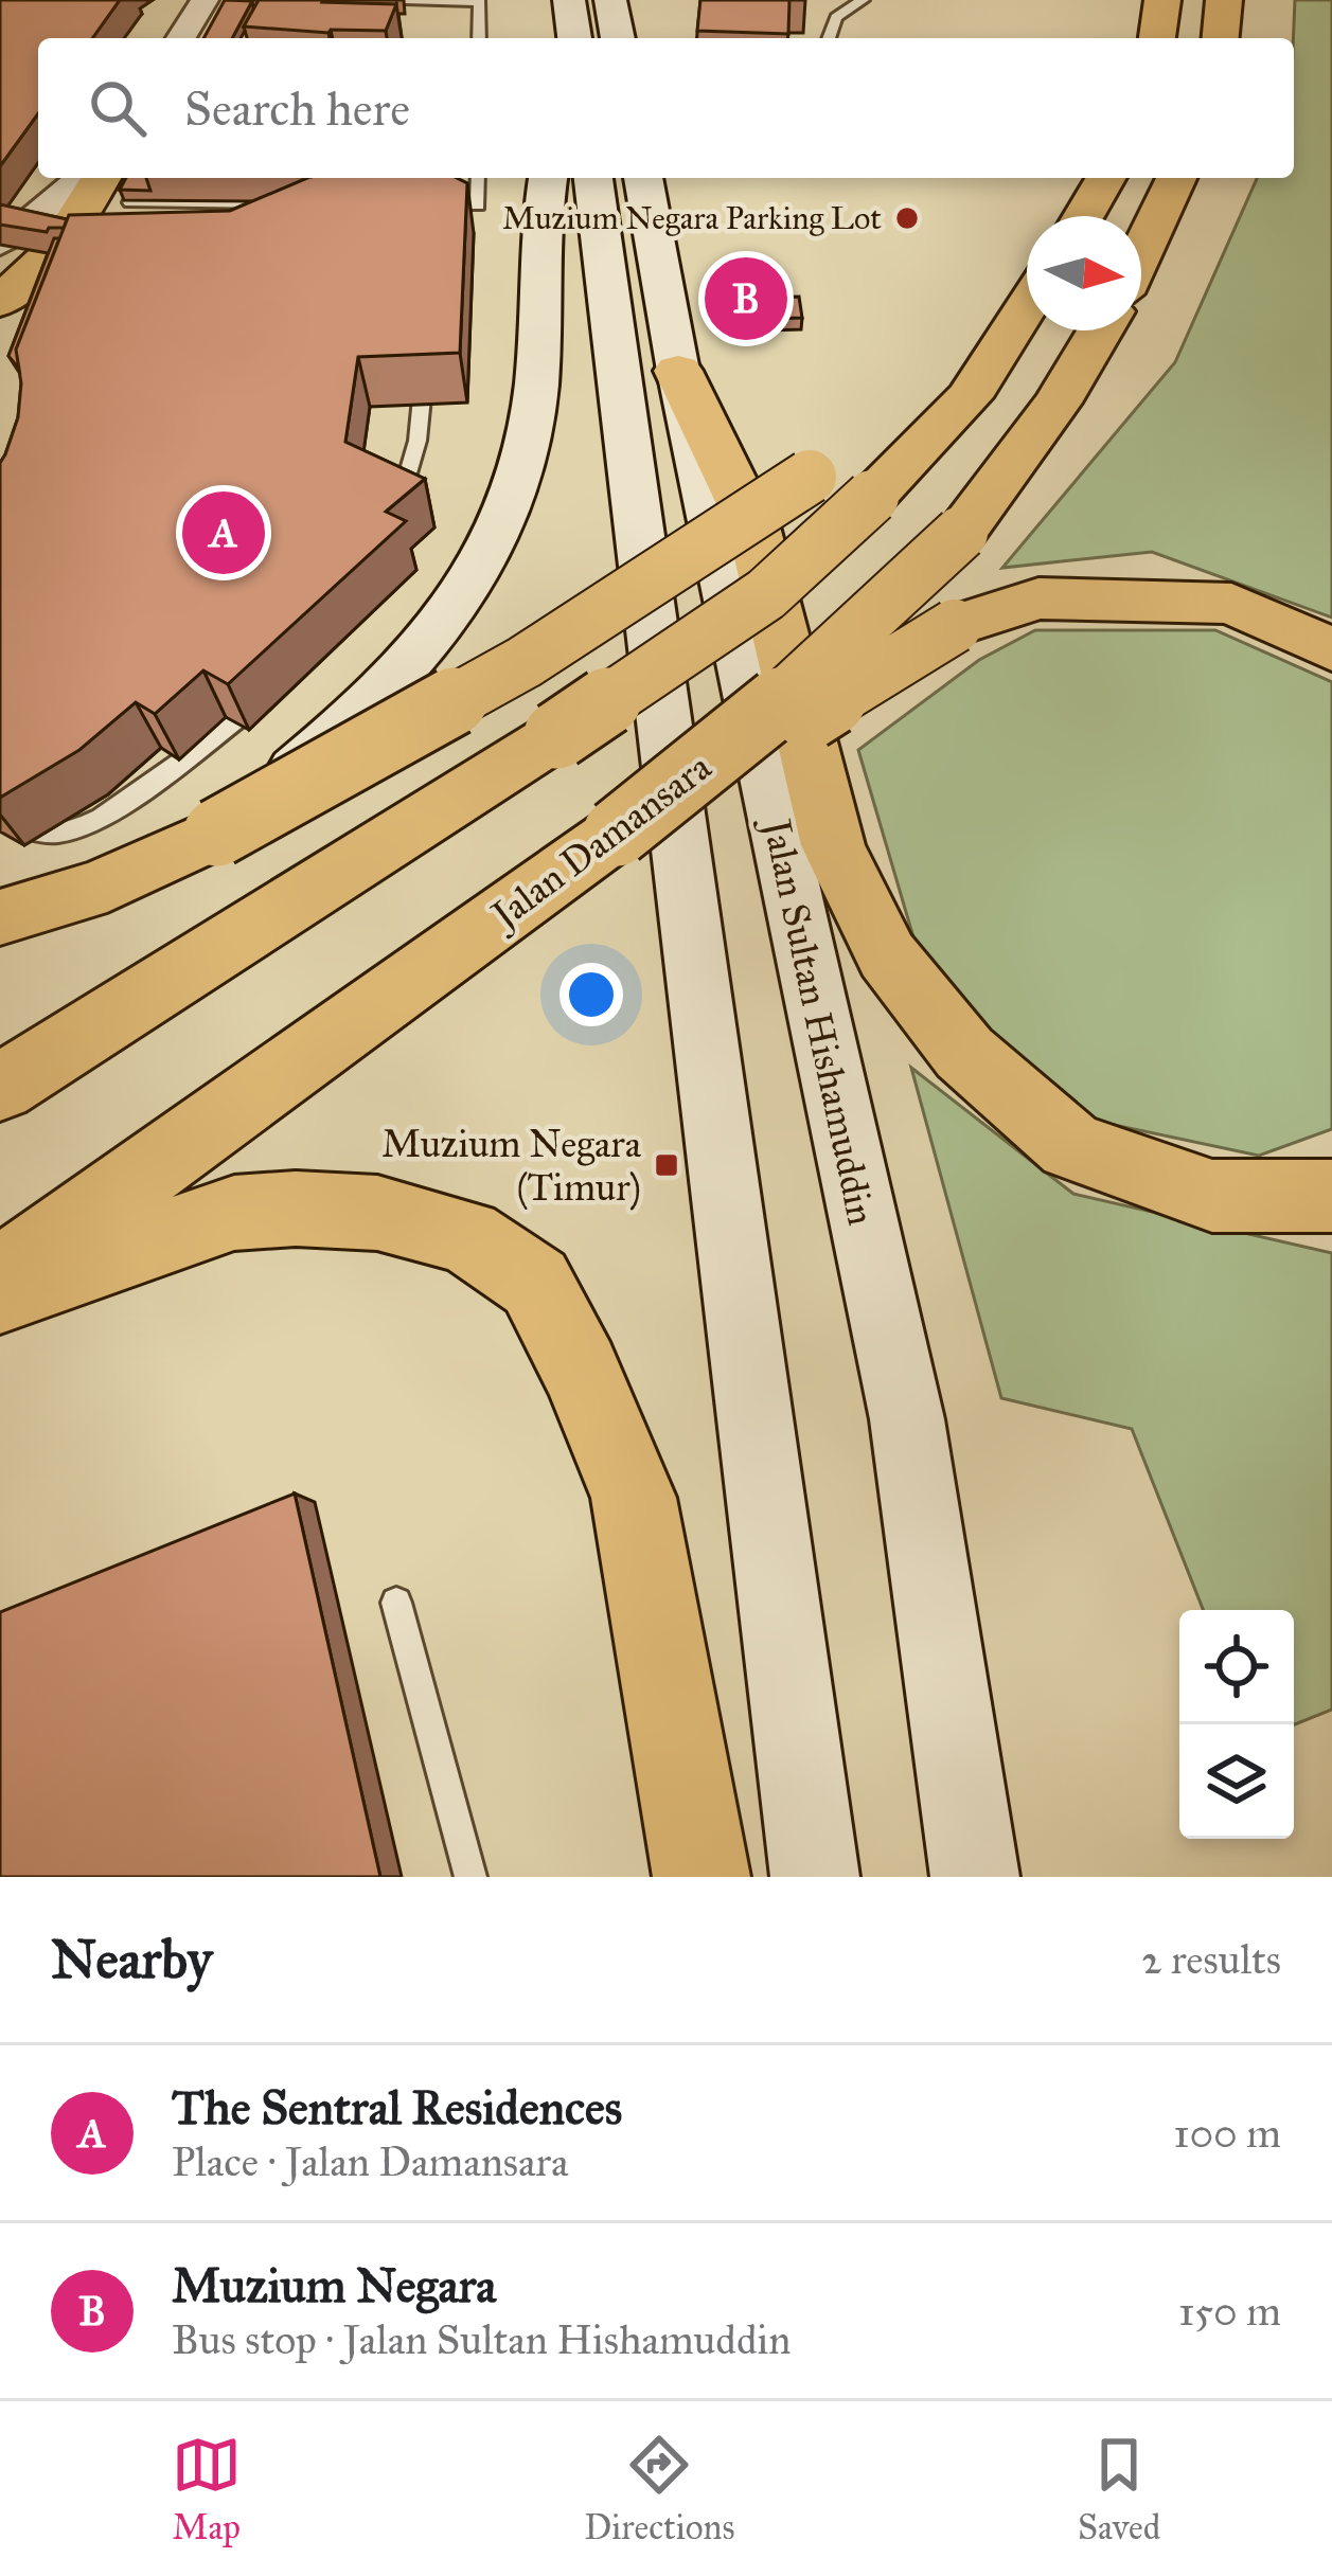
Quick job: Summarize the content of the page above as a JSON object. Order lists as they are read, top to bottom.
{
  "streets": {
    "main road": ["Jalan Damansara", "Jalan Sultan Hishamuddin"]
  },
  "places": {
    "other": ["Muzium Negara Parking Lot"],
    "transit": ["Muzium Negara (Timur)"]
  },
  "north": "right",
  "page": {
    "search": "Search here",
    "pins": ["B", "A"],
    "heading": ["Nearby", "2 results"],
    "list": [
      {
        "mark": "A",
        "name": "The Sentral Residences",
        "note": "Place · Jalan Damansara",
        "value": "100 m"
      },
      {
        "mark": "B",
        "name": "Muzium Negara",
        "note": "Bus stop · Jalan Sultan Hishamuddin",
        "value": "150 m"
      }
    ],
    "nav": ["Map", "Directions", "Saved"]
  }
}
